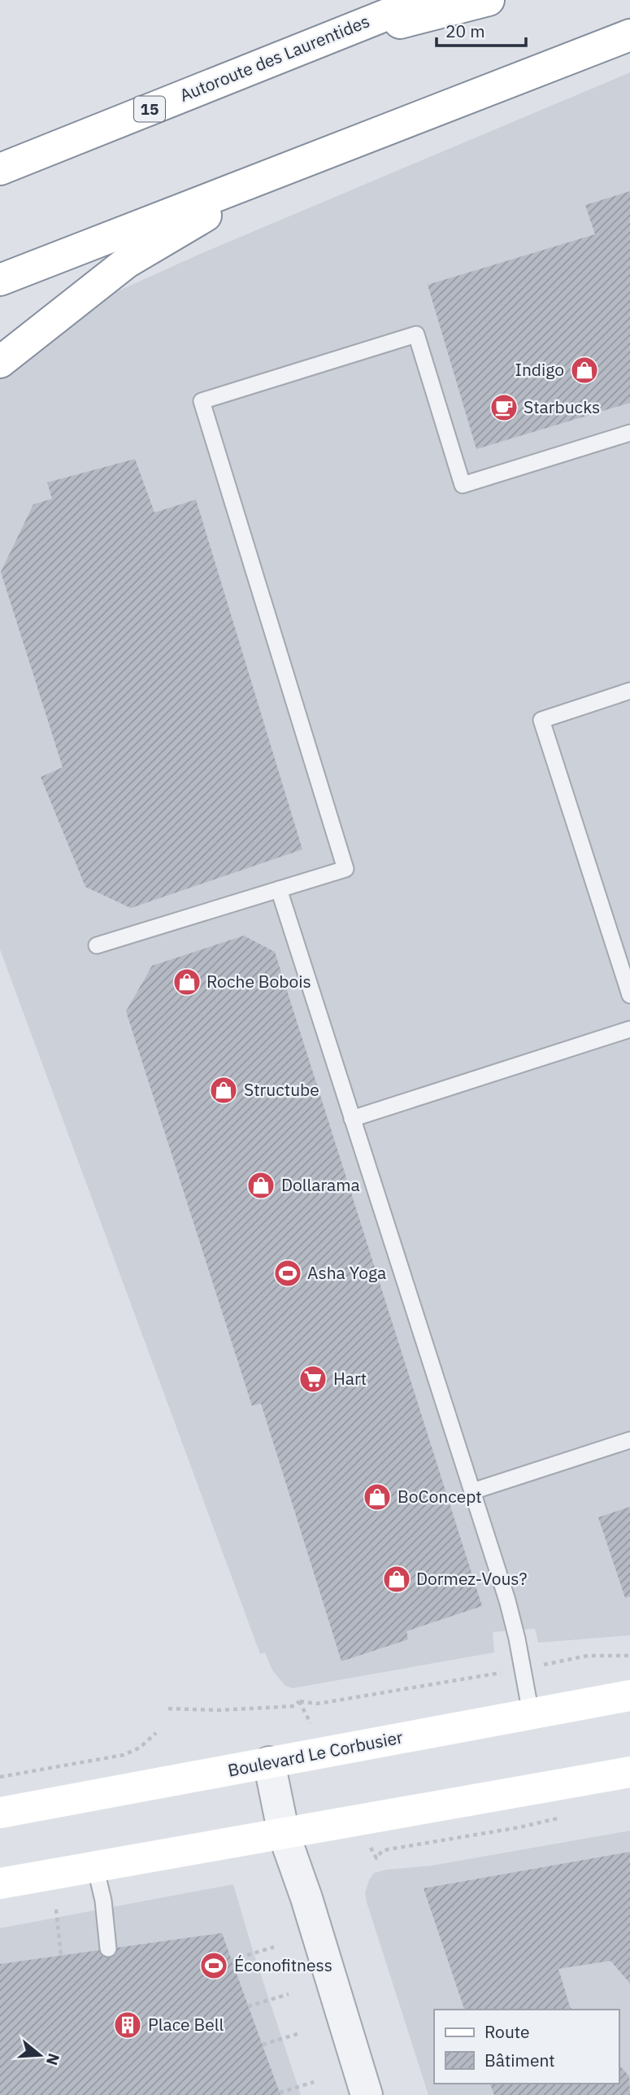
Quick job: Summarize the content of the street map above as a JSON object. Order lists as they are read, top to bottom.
{
  "streets": {
    "main road": ["Autoroute des Laurentides", "15", "Boulevard Le Corbusier"]
  },
  "places": {
    "shop": [
      "Indigo",
      "Roche Bobois",
      "Structube",
      "Dollarama",
      "BoConcept",
      "Dormez-Vous?"
    ],
    "cafe": ["Starbucks"],
    "sports": ["Asha Yoga", "Éconofitness"],
    "supermarket": ["Hart"],
    "building": ["Place Bell"]
  },
  "legend": ["Route", "Bâtiment"],
  "scale_bar": "20 m",
  "north": "right"
}
